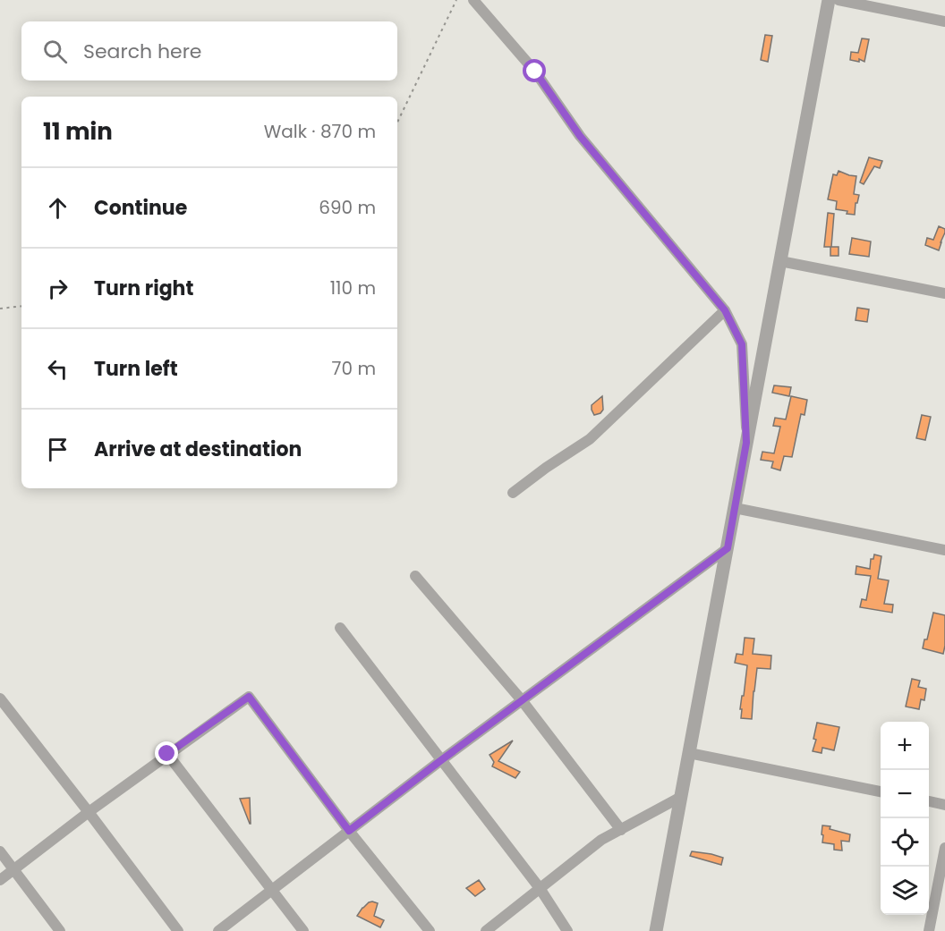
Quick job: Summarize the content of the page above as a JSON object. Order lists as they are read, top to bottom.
{
  "page": {
    "search": "Search here",
    "heading": ["11 min", "Walk · 870 m"],
    "list": [
      ["Continue", "690 m"],
      ["Turn right", "110 m"],
      ["Turn left", "70 m"],
      "Arrive at destination"
    ],
    "map_buttons": ["+", "−"]
  }
}
